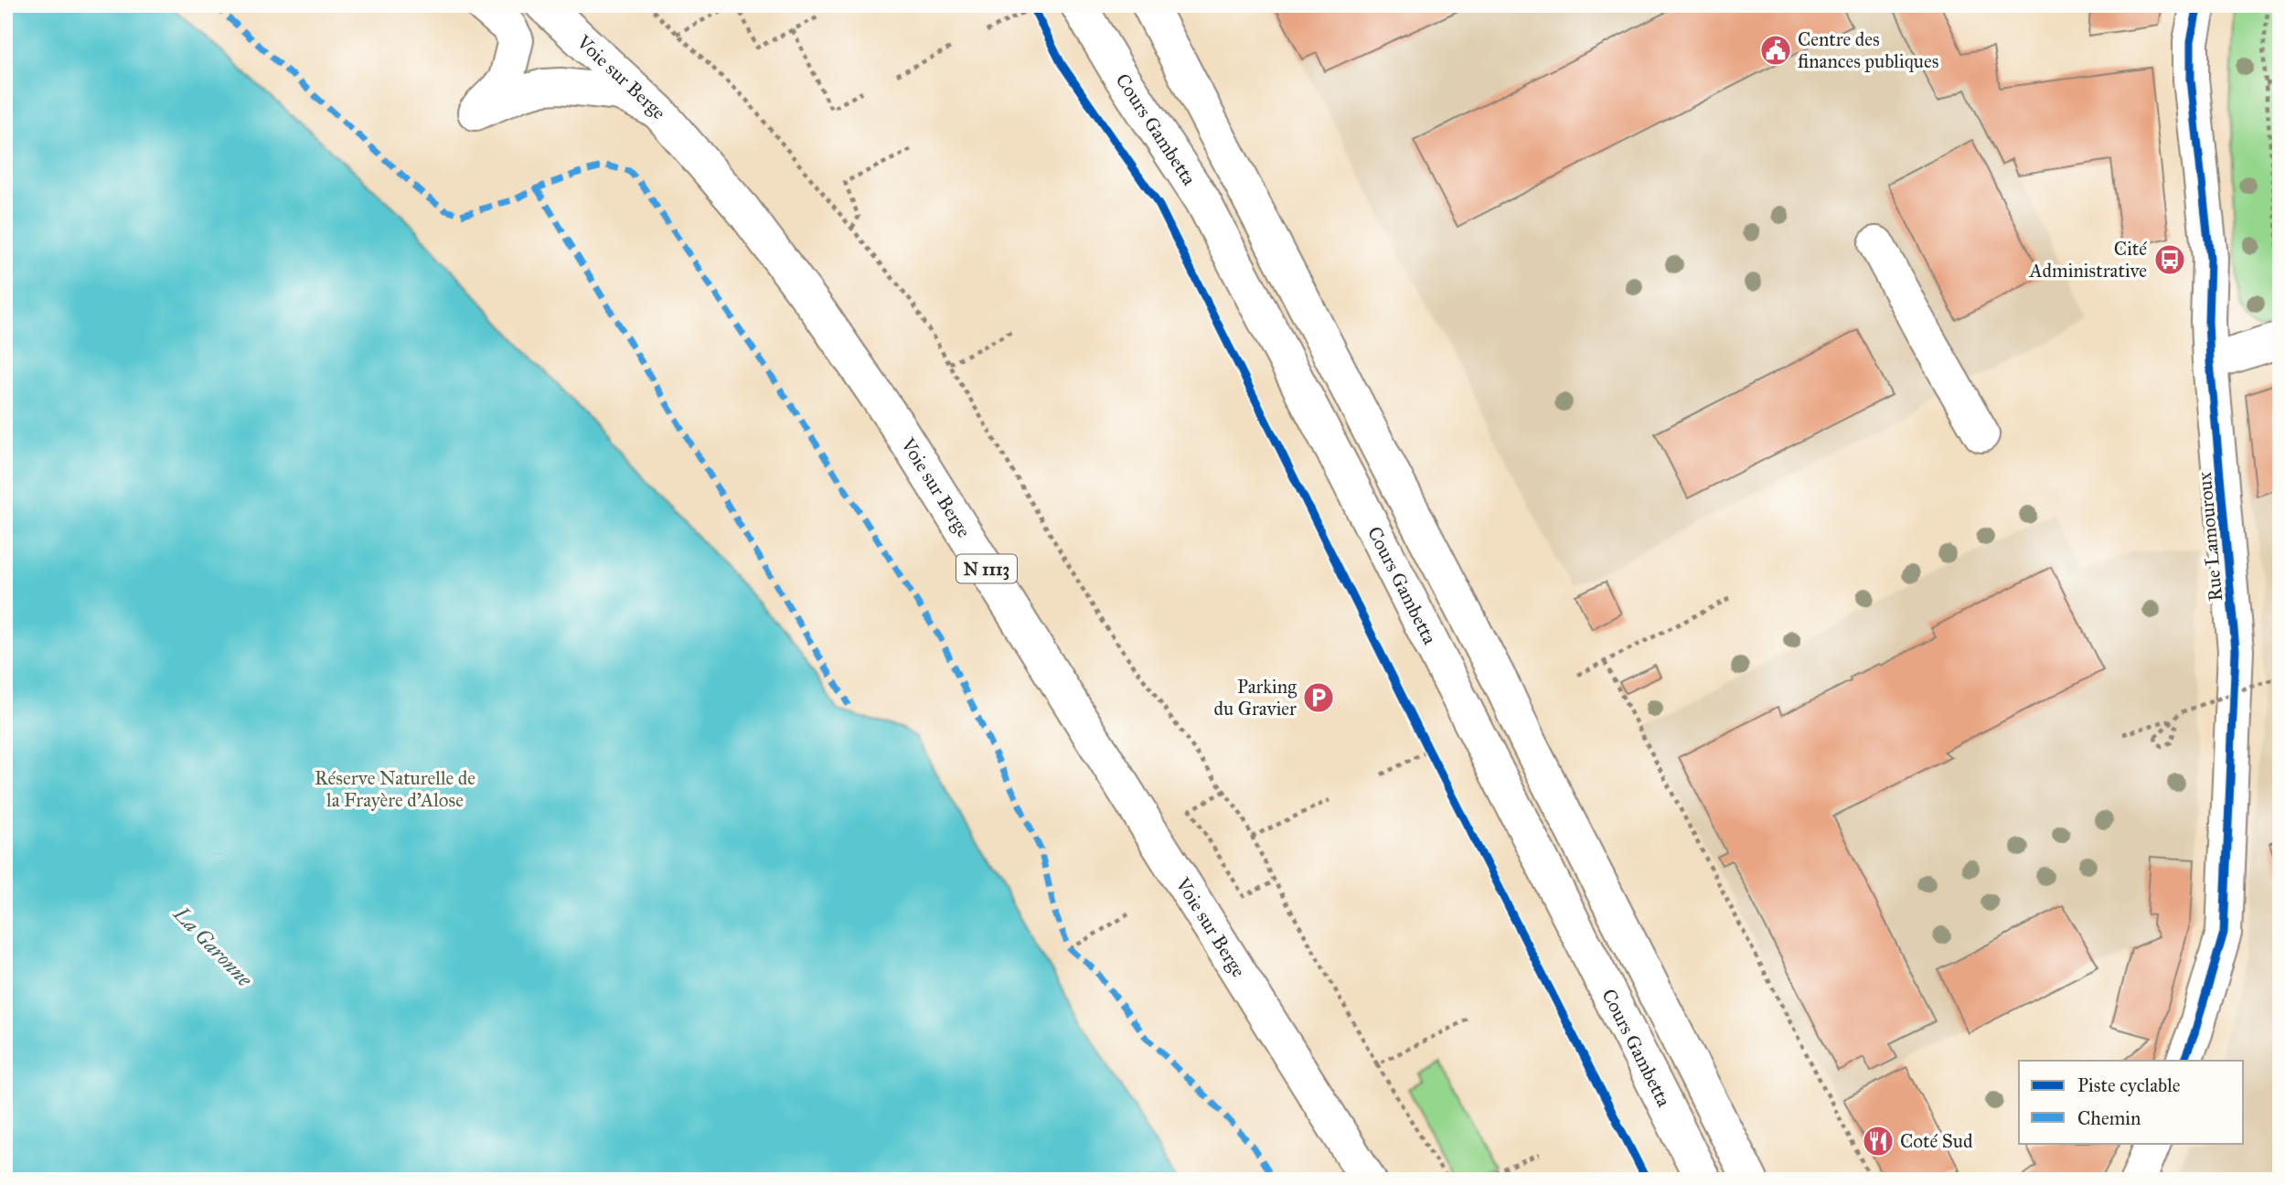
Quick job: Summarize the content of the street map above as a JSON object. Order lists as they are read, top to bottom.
{
  "streets": {
    "main road": [
      "Voie sur Berge",
      "Cours Gambetta",
      "Rue Lamouroux",
      "N 1113"
    ]
  },
  "water": ["La Garonne"],
  "parks": ["Réserve Naturelle de la Frayère d'Alose"],
  "places": {
    "public building": ["Centre des finances publiques"],
    "bus stop": ["Cité Administrative"],
    "parking": ["Parking du Gravier"],
    "restaurant": ["Coté Sud"]
  },
  "legend": ["Piste cyclable", "Chemin"]
}
